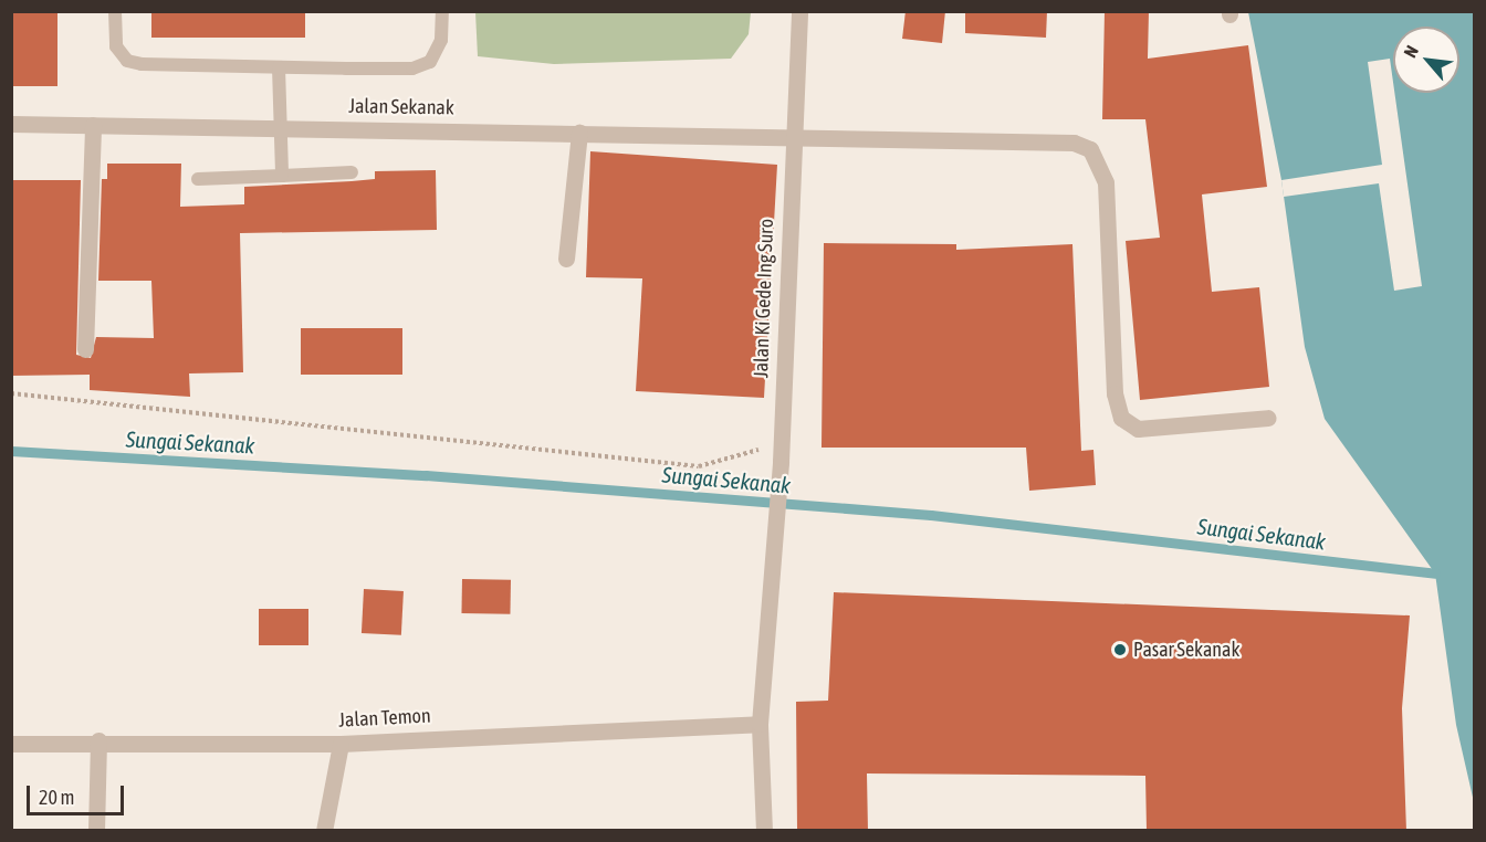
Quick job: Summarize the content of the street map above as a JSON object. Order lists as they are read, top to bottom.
{
  "streets": {
    "street": ["Jalan Sekanak", "Jalan Ki Gede Ing Suro", "Jalan Temon"]
  },
  "crossings": [
    ["Jalan Sekanak", "Jalan Ki Gede Ing Suro"],
    ["Jalan Ki Gede Ing Suro", "Jalan Temon"]
  ],
  "water": ["Sungai Sekanak"],
  "places": ["Pasar Sekanak"],
  "scale_bar": "20 m",
  "north": "top left"
}
